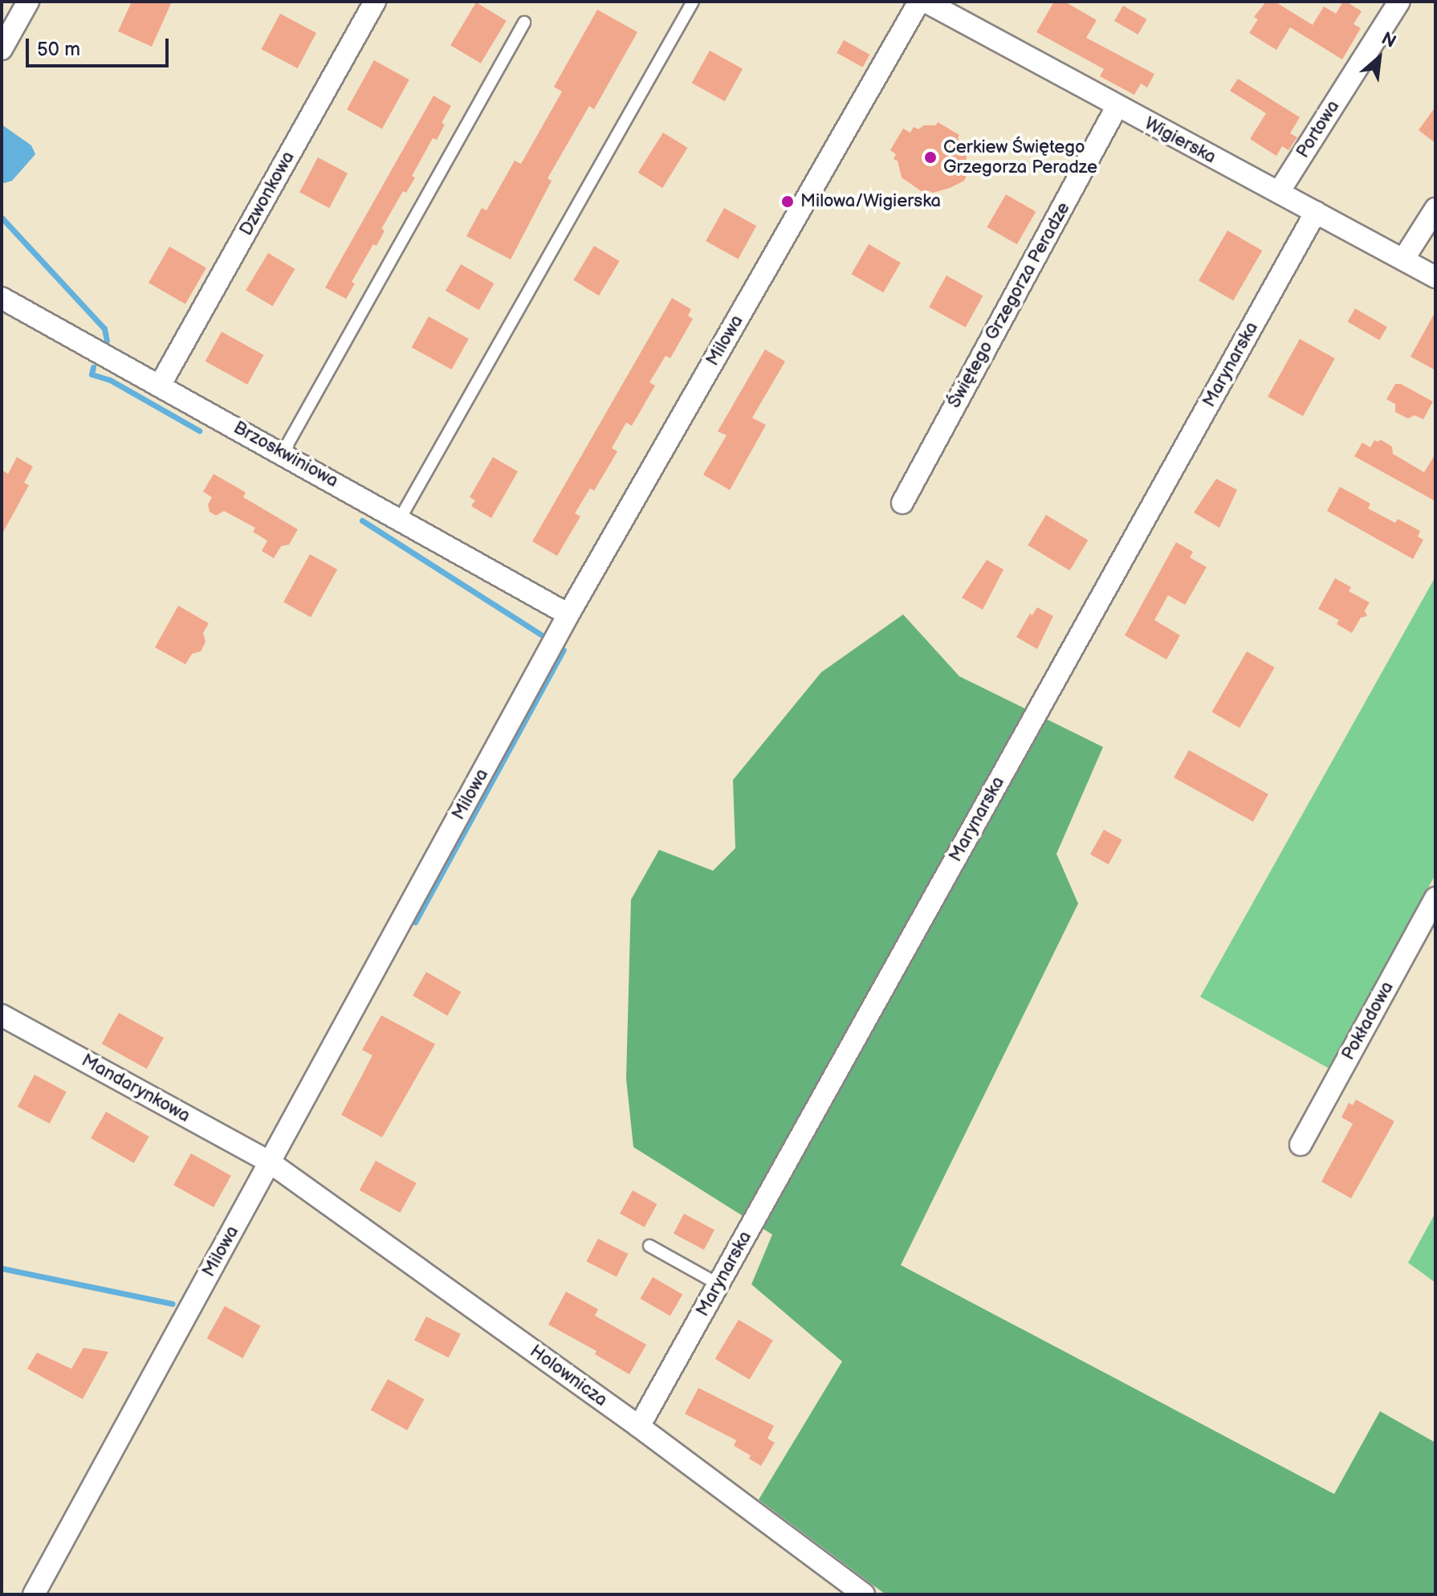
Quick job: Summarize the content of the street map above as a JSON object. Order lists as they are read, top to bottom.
{
  "streets": {
    "street": [
      "Portowa",
      "Wigierska",
      "Dzwonkowa",
      "Świętego Grzegorza Peradze",
      "Milowa",
      "Marynarska",
      "Brzoskwiniowa",
      "Pokładowa",
      "Mandarynkowa",
      "Holownicza"
    ]
  },
  "crossings": [
    ["Portowa", "Wigierska"],
    ["Wigierska", "Świętego Grzegorza Peradze"],
    ["Wigierska", "Marynarska"],
    ["Dzwonkowa", "Brzoskwiniowa"],
    ["Milowa", "Brzoskwiniowa"],
    ["Milowa", "Mandarynkowa"],
    ["Milowa", "Holownicza"],
    ["Marynarska", "Holownicza"],
    ["Mandarynkowa", "Holownicza"]
  ],
  "places": ["Cerkiew Świętego Grzegorza Peradze", "Milowa/Wigierska"],
  "scale_bar": "50 m",
  "north": "top right"
}
